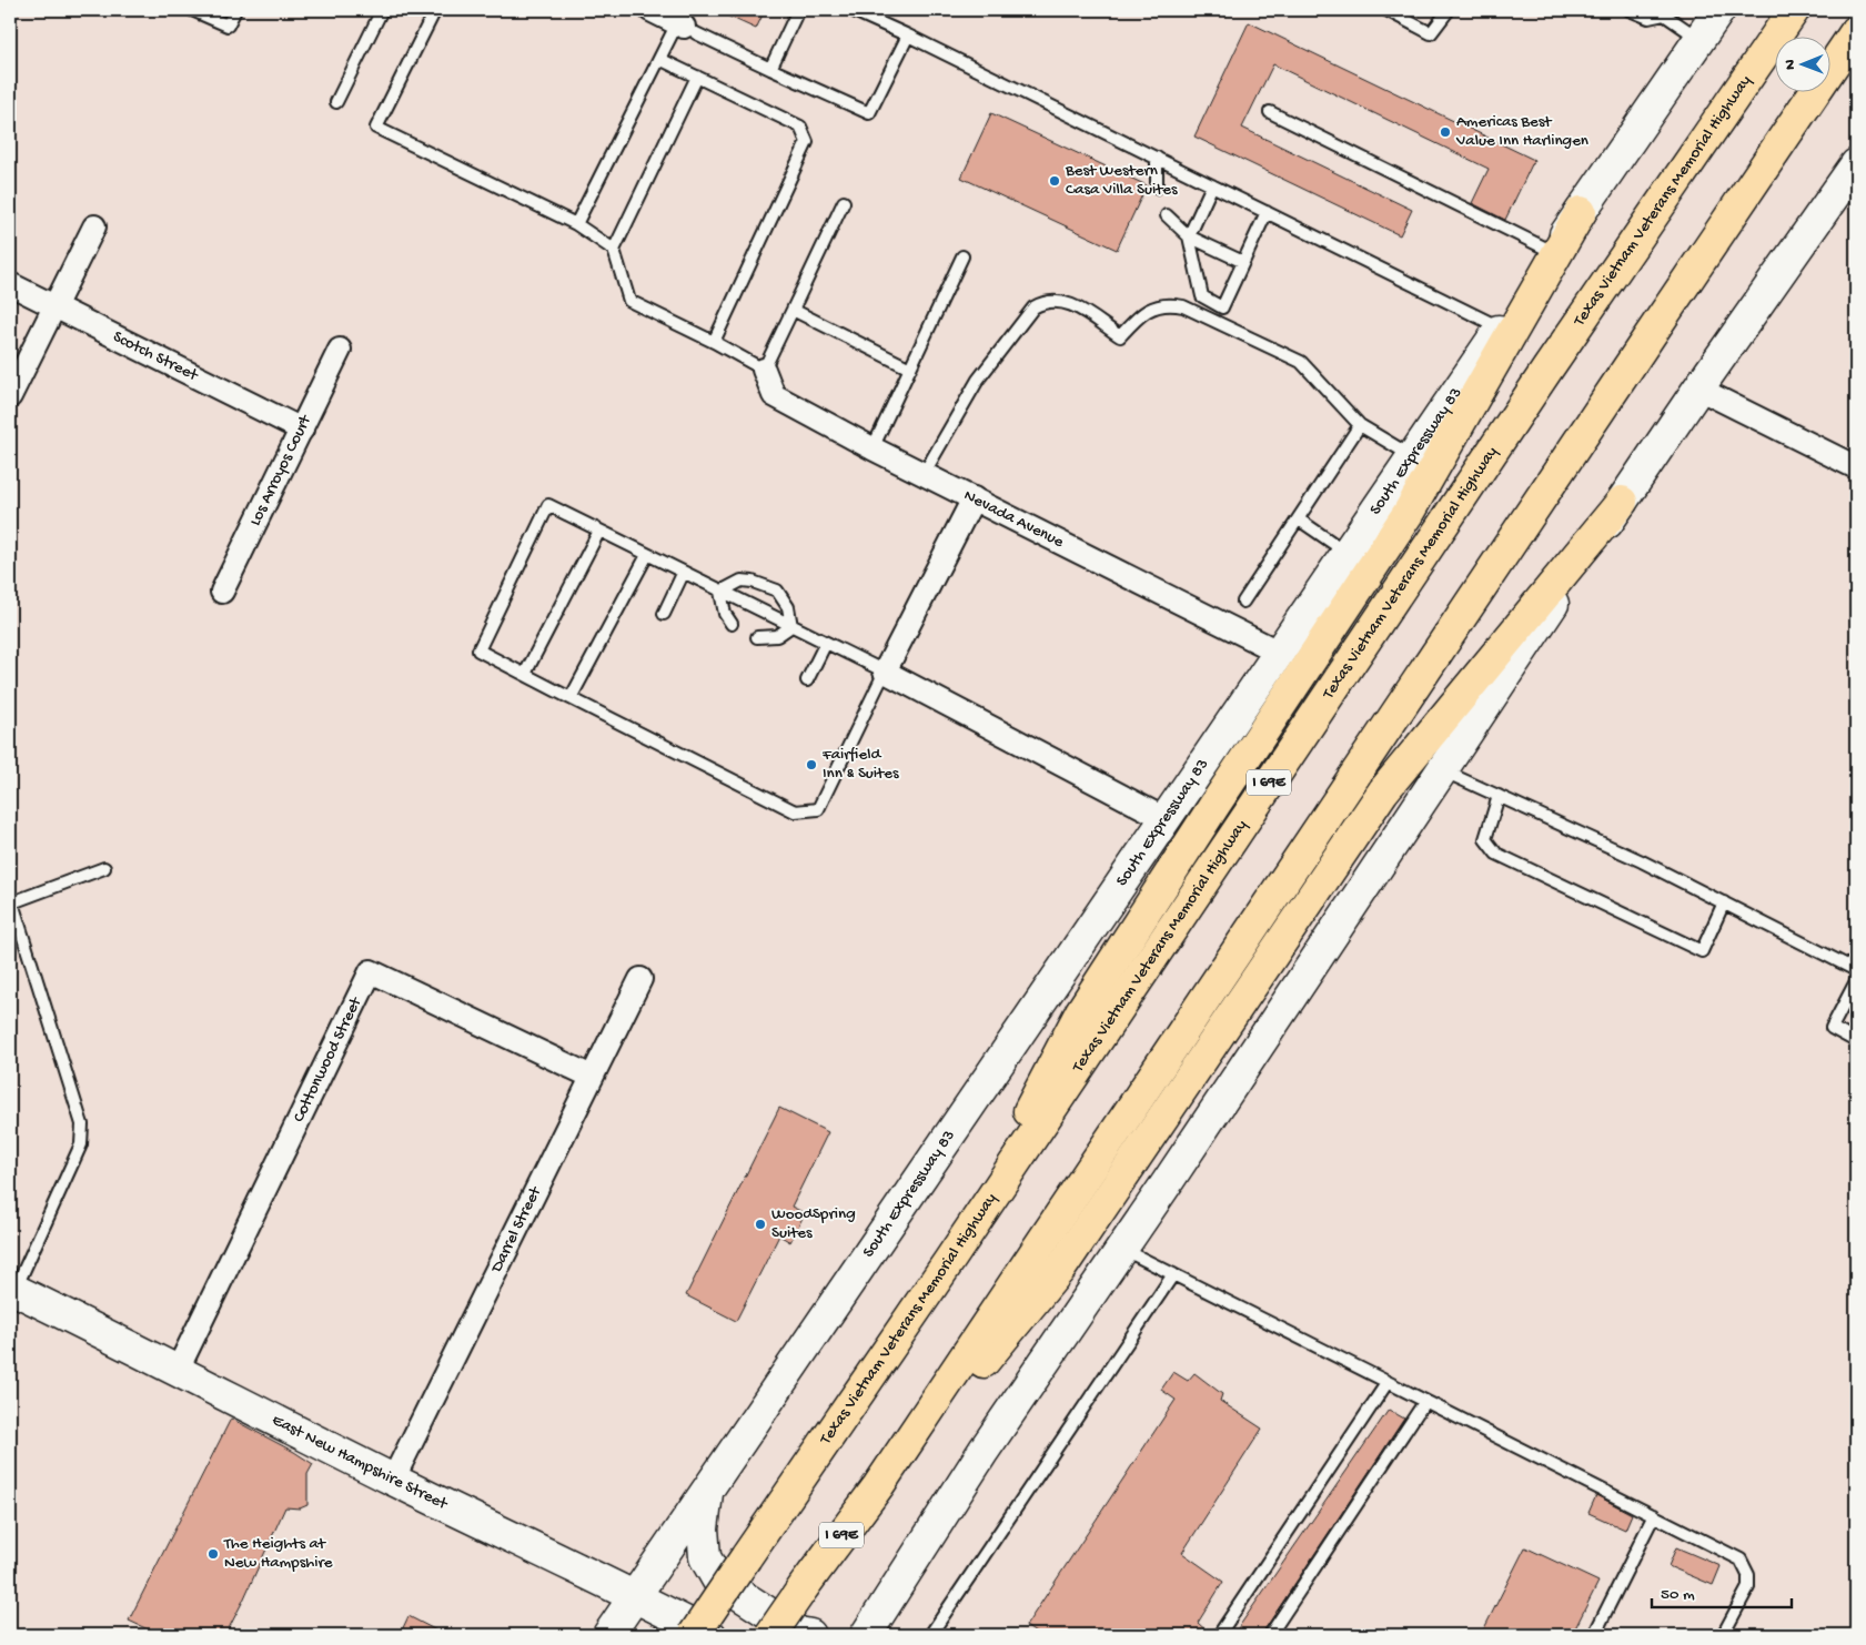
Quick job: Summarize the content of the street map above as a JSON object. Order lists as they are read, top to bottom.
{
  "streets": {
    "highway": ["Texas Vietnam Veterans Memorial Highway", "I 69E"],
    "main road": ["South Expressway 83", "East New Hampshire Street"],
    "street": [
      "Scotch Street",
      "Los Arroyos Court",
      "Nevada Avenue",
      "Cottonwood Street",
      "Darrel Street"
    ]
  },
  "crossings": [
    ["Scotch Street", "Los Arroyos Court"],
    ["South Expressway 83", "Nevada Avenue"],
    ["South Expressway 83", "East New Hampshire Street"],
    ["Cottonwood Street", "Darrel Street"],
    ["Cottonwood Street", "East New Hampshire Street"],
    ["Darrel Street", "East New Hampshire Street"]
  ],
  "places": [
    "Americas Best Value Inn Harlingen",
    "Best Western Casa Villa Suites",
    "Fairfield Inn & Suites",
    "WoodSpring Suites",
    "The Heights at New Hampshire"
  ],
  "scale_bar": "50 m",
  "north": "left"
}
